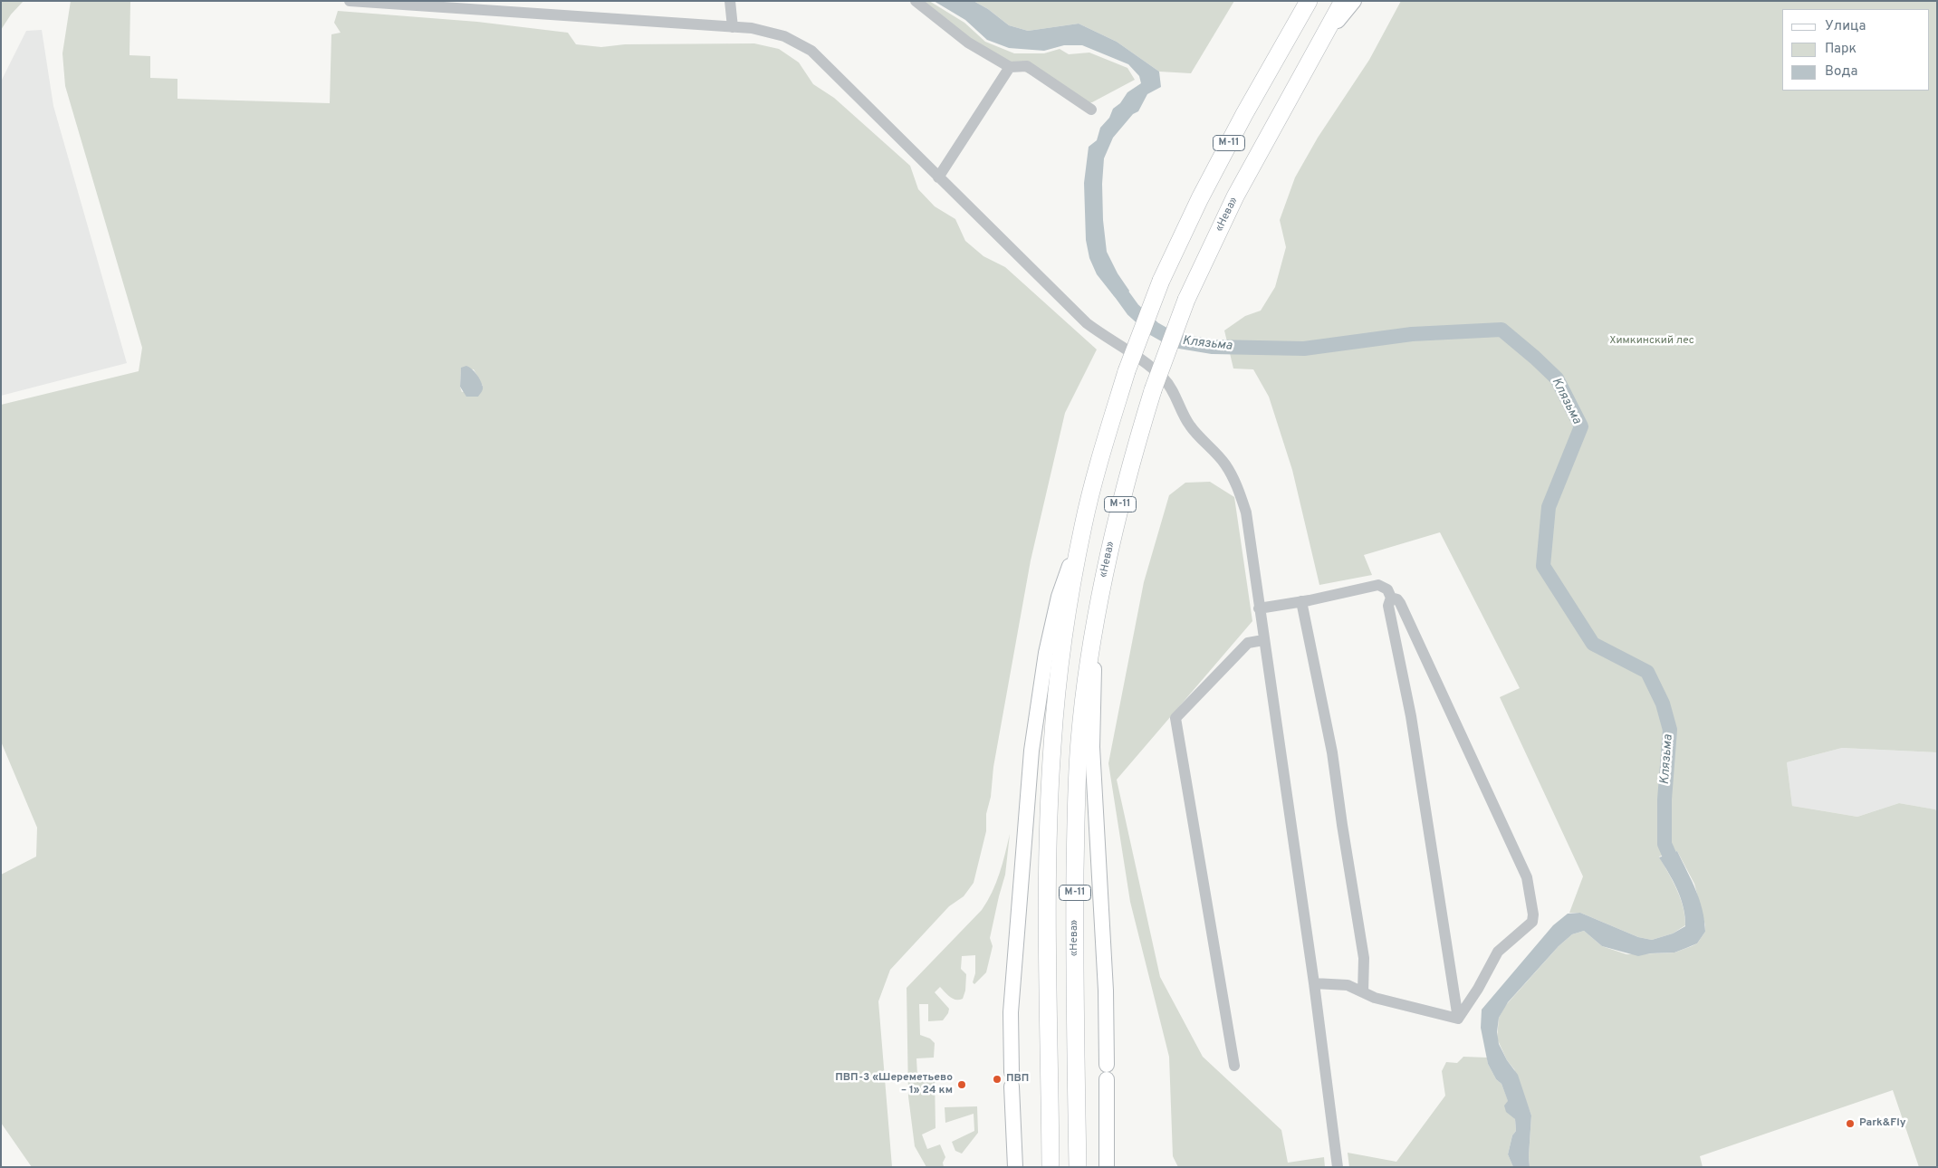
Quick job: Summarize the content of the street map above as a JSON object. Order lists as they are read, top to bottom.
{
  "streets": {
    "highway": ["М-11", "«Нева»"]
  },
  "crossings": [
    ["М-11", "«Нева»"]
  ],
  "water": ["Клязьма"],
  "parks": ["Химкинский лес"],
  "places": ["ПВП", "ПВП-3 «Шереметьево – 1» 24 км", "Park&Fly"],
  "legend": ["Улица", "Парк", "Вода"]
}
